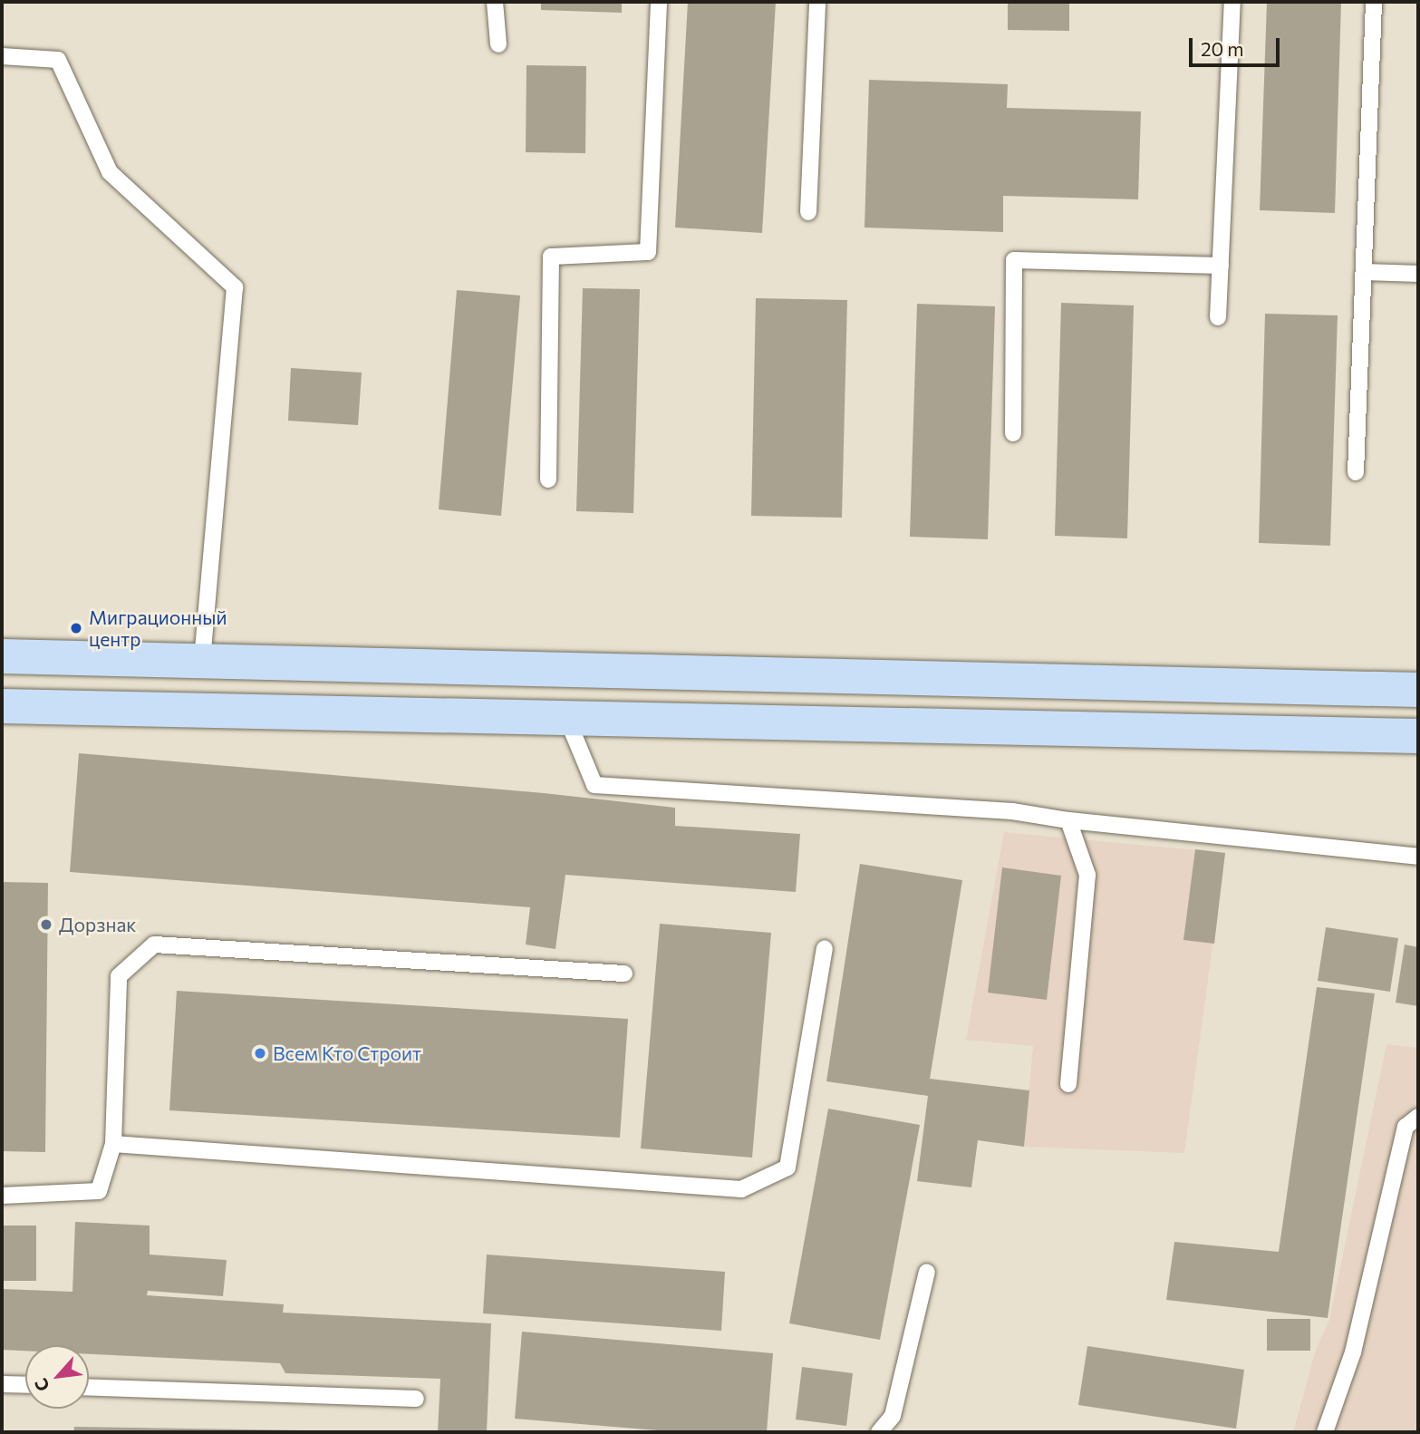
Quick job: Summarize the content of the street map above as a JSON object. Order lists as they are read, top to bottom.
{
  "places": ["Миграционный центр", "Дорзнак", "Всем Кто Строит"],
  "scale_bar": "20 m",
  "north": "bottom left"
}
